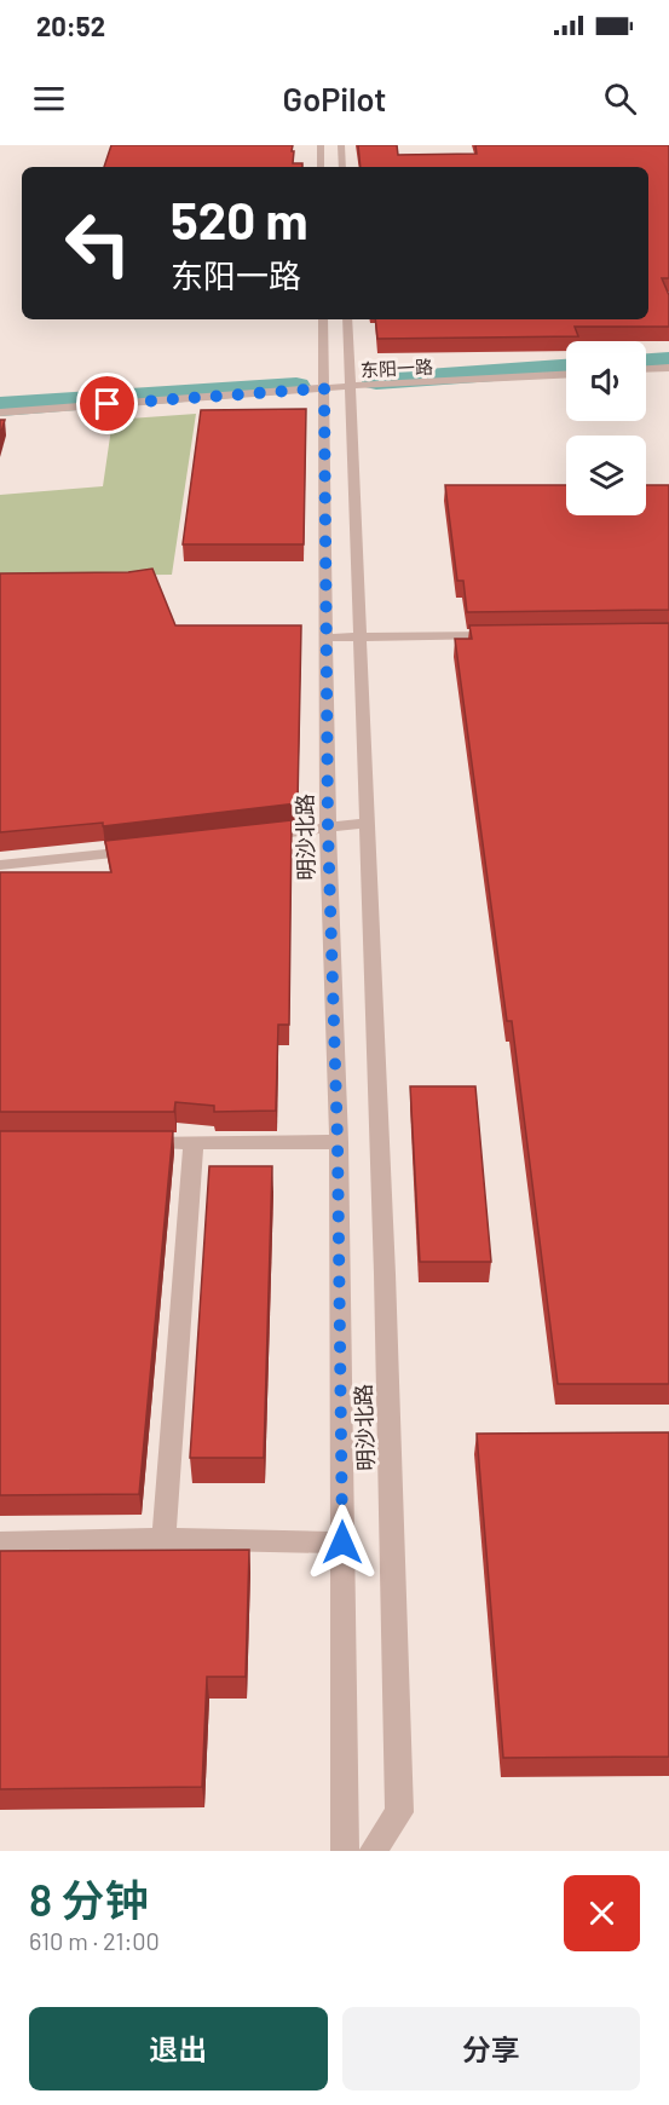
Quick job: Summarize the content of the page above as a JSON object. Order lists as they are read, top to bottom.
{
  "streets": {
    "street": ["东阳一路", "明沙北路"]
  },
  "crossings": [
    ["东阳一路", "明沙北路"]
  ],
  "page": {
    "status": "20:52",
    "header": "GoPilot",
    "turn": ["520 m", "东阳一路"],
    "heading": ["8 分钟", "610 m · 21:00"],
    "buttons": ["退出", "分享"]
  }
}
